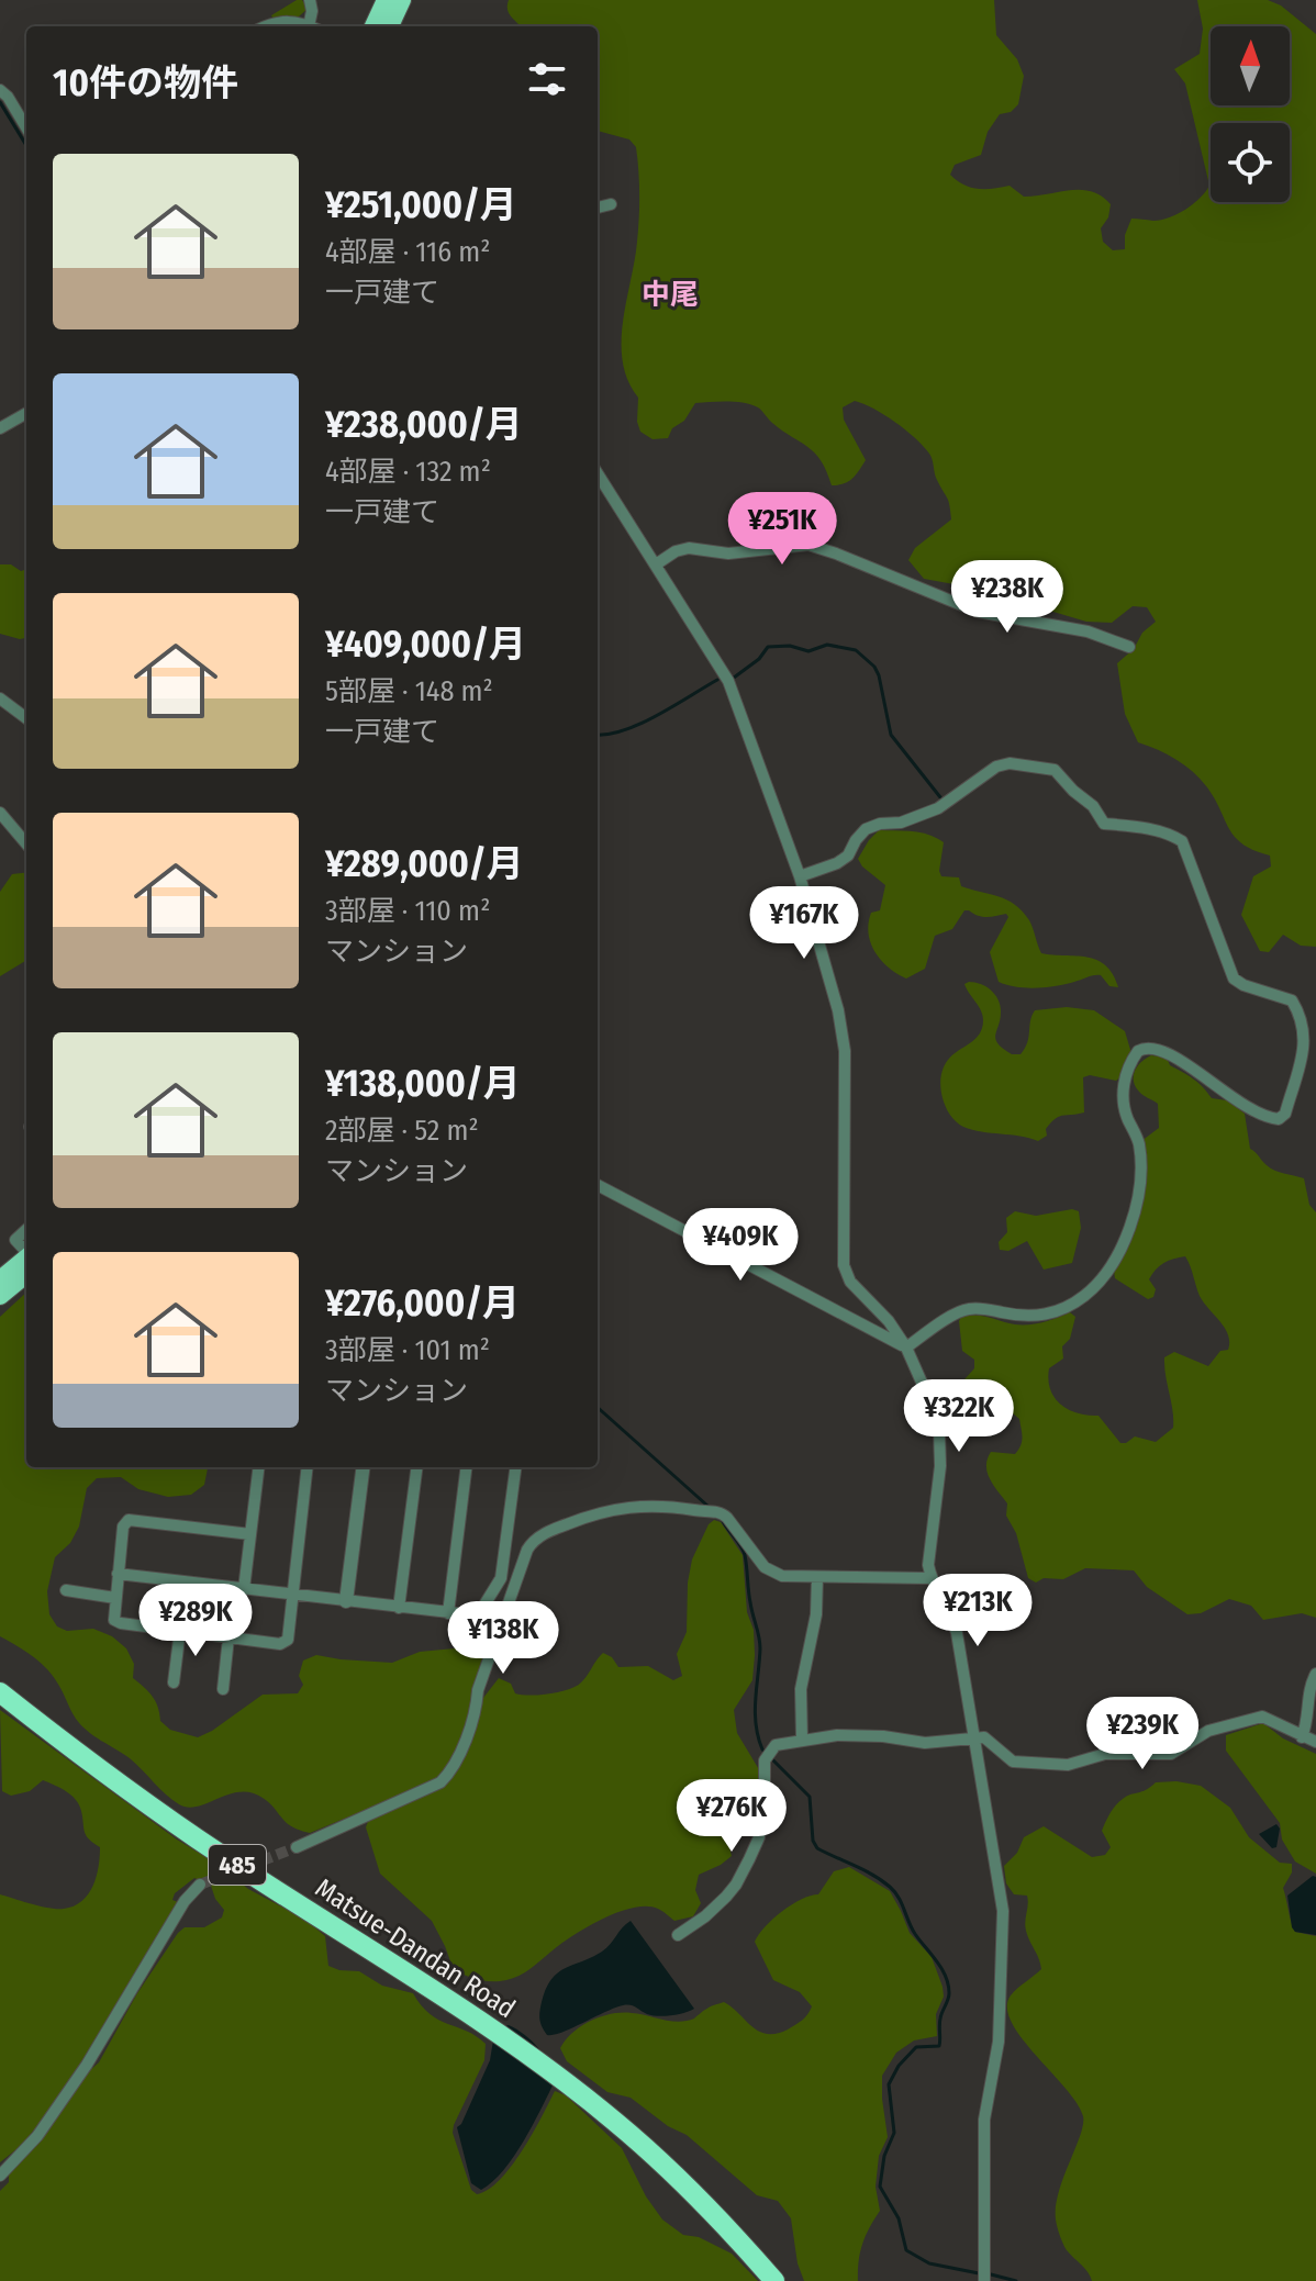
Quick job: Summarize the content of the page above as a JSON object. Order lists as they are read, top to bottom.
{
  "streets": {
    "highway": ["485", "Matsue-Dandan Road"]
  },
  "districts": ["中尾"],
  "north": "top",
  "page": {
    "heading": "10件の物件",
    "list": [
      {
        "name": "¥251,000/月",
        "note": "4部屋 · 116 m² · 一戸建て"
      },
      {
        "name": "¥238,000/月",
        "note": "4部屋 · 132 m² · 一戸建て"
      },
      {
        "name": "¥409,000/月",
        "note": "5部屋 · 148 m² · 一戸建て"
      },
      {
        "name": "¥289,000/月",
        "note": "3部屋 · 110 m² · マンション"
      },
      {
        "name": "¥138,000/月",
        "note": "2部屋 · 52 m² · マンション"
      },
      {
        "name": "¥276,000/月",
        "note": "3部屋 · 101 m² · マンション"
      }
    ],
    "price": [
      "¥251K",
      "¥238K",
      "¥167K",
      "¥409K",
      "¥322K",
      "¥213K",
      "¥289K",
      "¥138K",
      "¥239K",
      "¥276K"
    ]
  }
}
